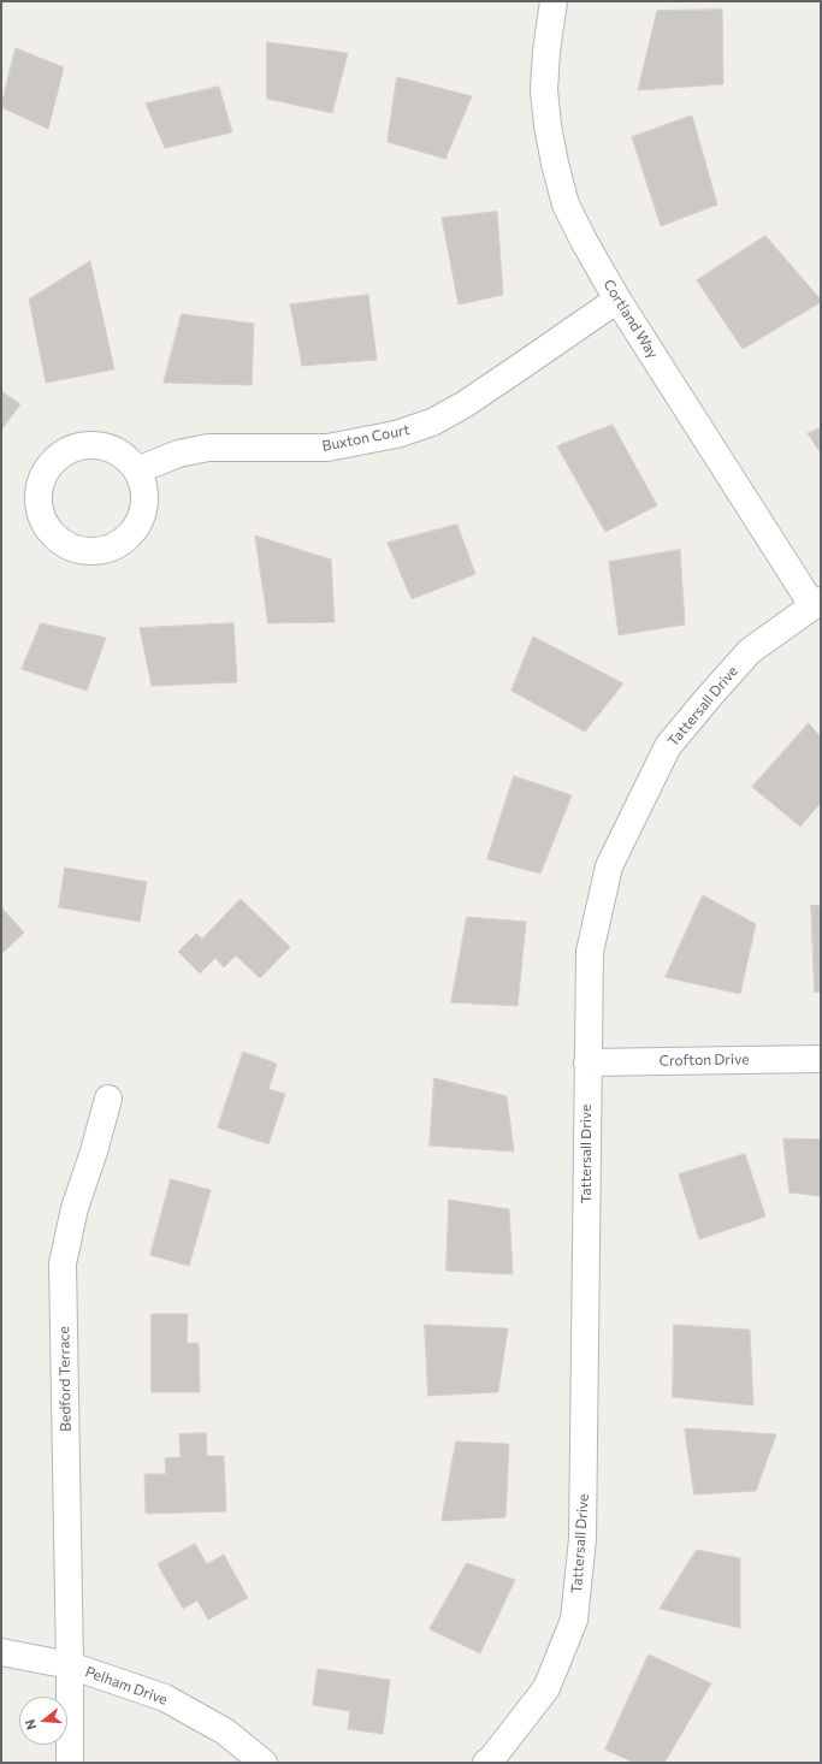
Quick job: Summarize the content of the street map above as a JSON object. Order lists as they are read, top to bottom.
{
  "streets": {
    "street": [
      "Cortland Way",
      "Buxton Court",
      "Tattersall Drive",
      "Crofton Drive",
      "Bedford Terrace",
      "Pelham Drive"
    ]
  },
  "crossings": [
    ["Cortland Way", "Buxton Court"],
    ["Cortland Way", "Tattersall Drive"],
    ["Tattersall Drive", "Crofton Drive"],
    ["Bedford Terrace", "Pelham Drive"]
  ],
  "north": "left"
}
